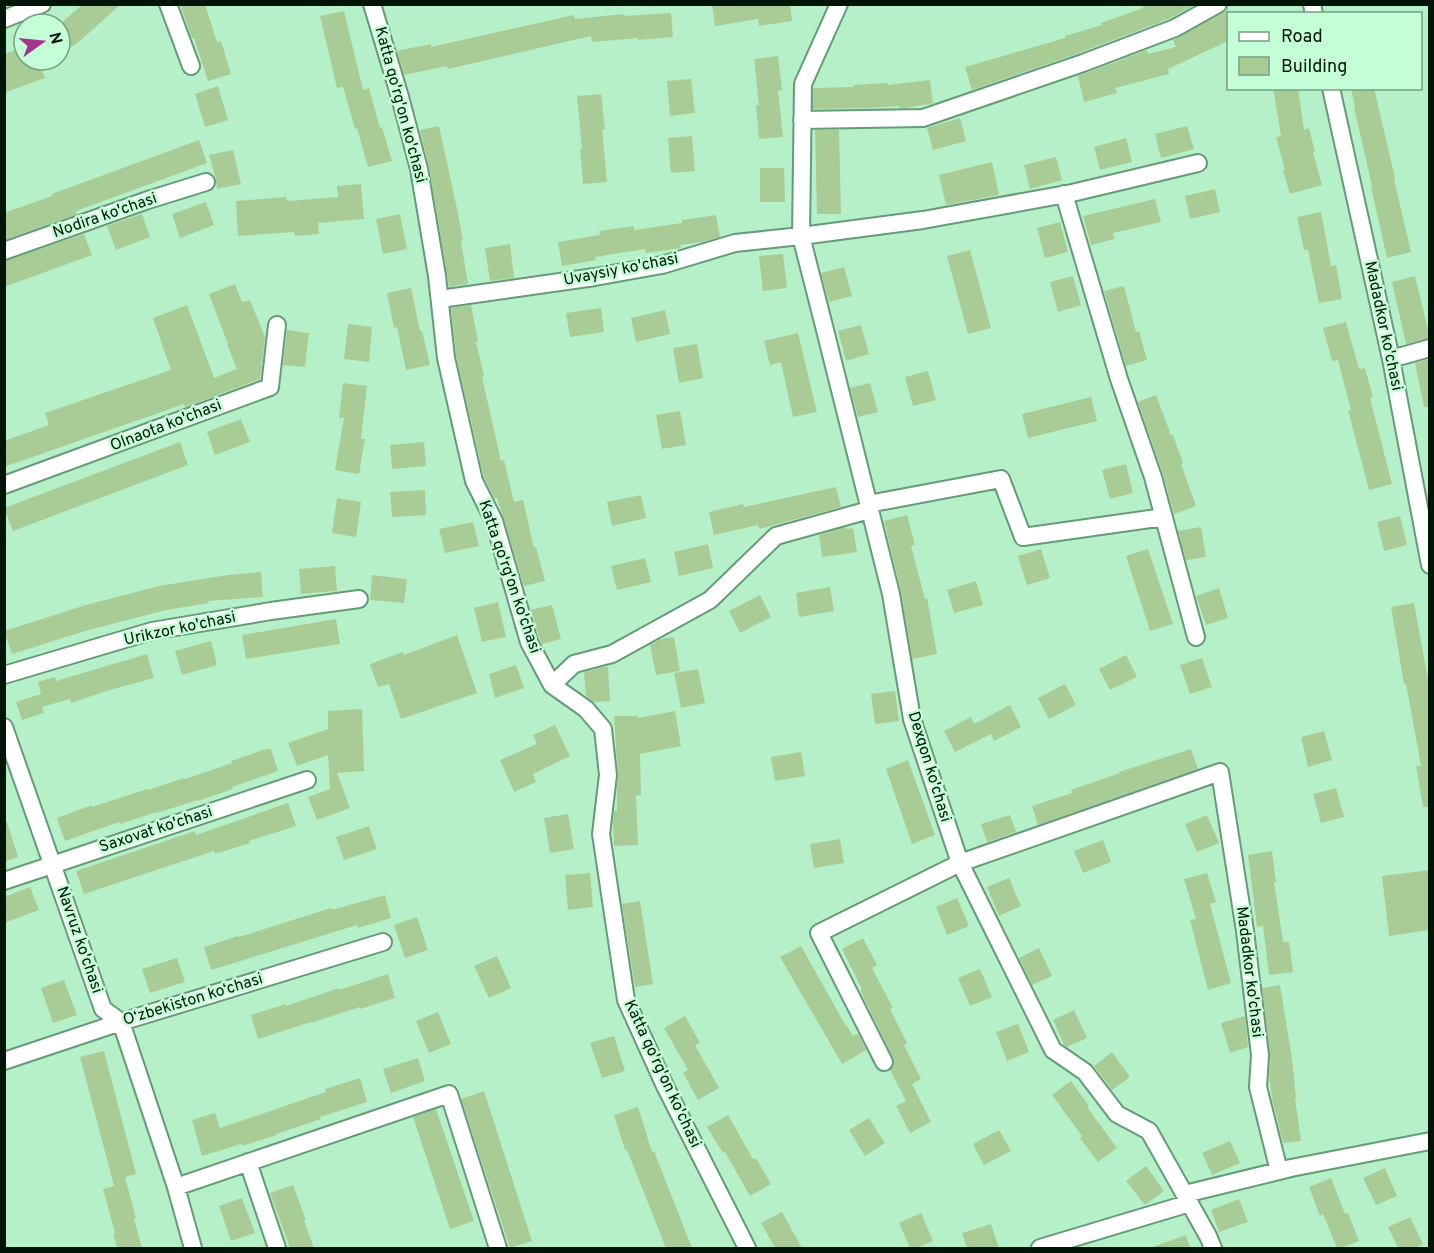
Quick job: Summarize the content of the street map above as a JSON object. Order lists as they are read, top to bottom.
{
  "streets": {
    "street": [
      "Katta qo'rg'on ko'chasi",
      "Nodira ko'chasi",
      "Uvaysiy ko'chasi",
      "Madadkor ko'chasi",
      "Olnaota ko'chasi",
      "Urikzor ko'chasi",
      "Dexqon ko'chasi",
      "Saxovat ko'chasi",
      "Navruz ko'chasi",
      "O‘zbekiston ko‘chasi"
    ]
  },
  "crossings": [
    ["Katta qo'rg'on ko'chasi", "Uvaysiy ko'chasi"],
    ["Uvaysiy ko'chasi", "Dexqon ko'chasi"],
    ["Madadkor ko'chasi", "Dexqon ko'chasi"],
    ["Saxovat ko'chasi", "Navruz ko'chasi"],
    ["Navruz ko'chasi", "O‘zbekiston ko‘chasi"]
  ],
  "legend": ["Road", "Building"],
  "north": "right"
}
